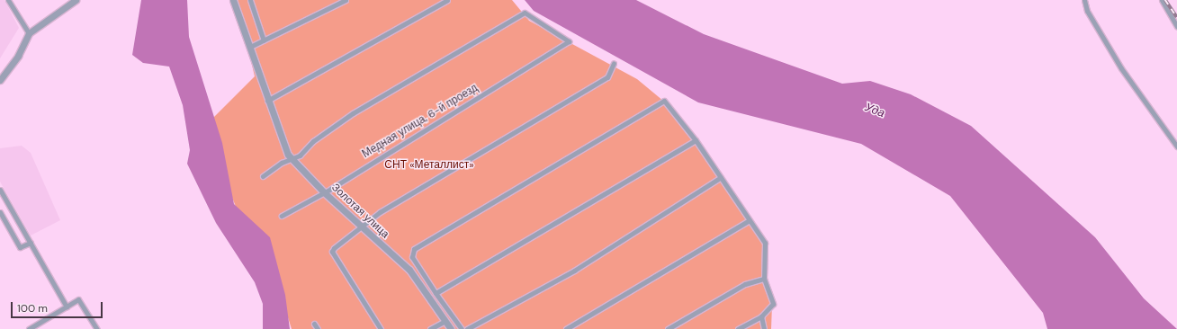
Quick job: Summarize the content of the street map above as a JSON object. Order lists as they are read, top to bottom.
{
  "streets": {
    "street": ["Медная улица, 6-й проезд", "Золотая улица"]
  },
  "crossings": [
    ["Медная улица, 6-й проезд", "Золотая улица"]
  ],
  "water": ["Уда"],
  "parks": ["СНТ «Металлист»"],
  "scale_bar": "100 m"
}
